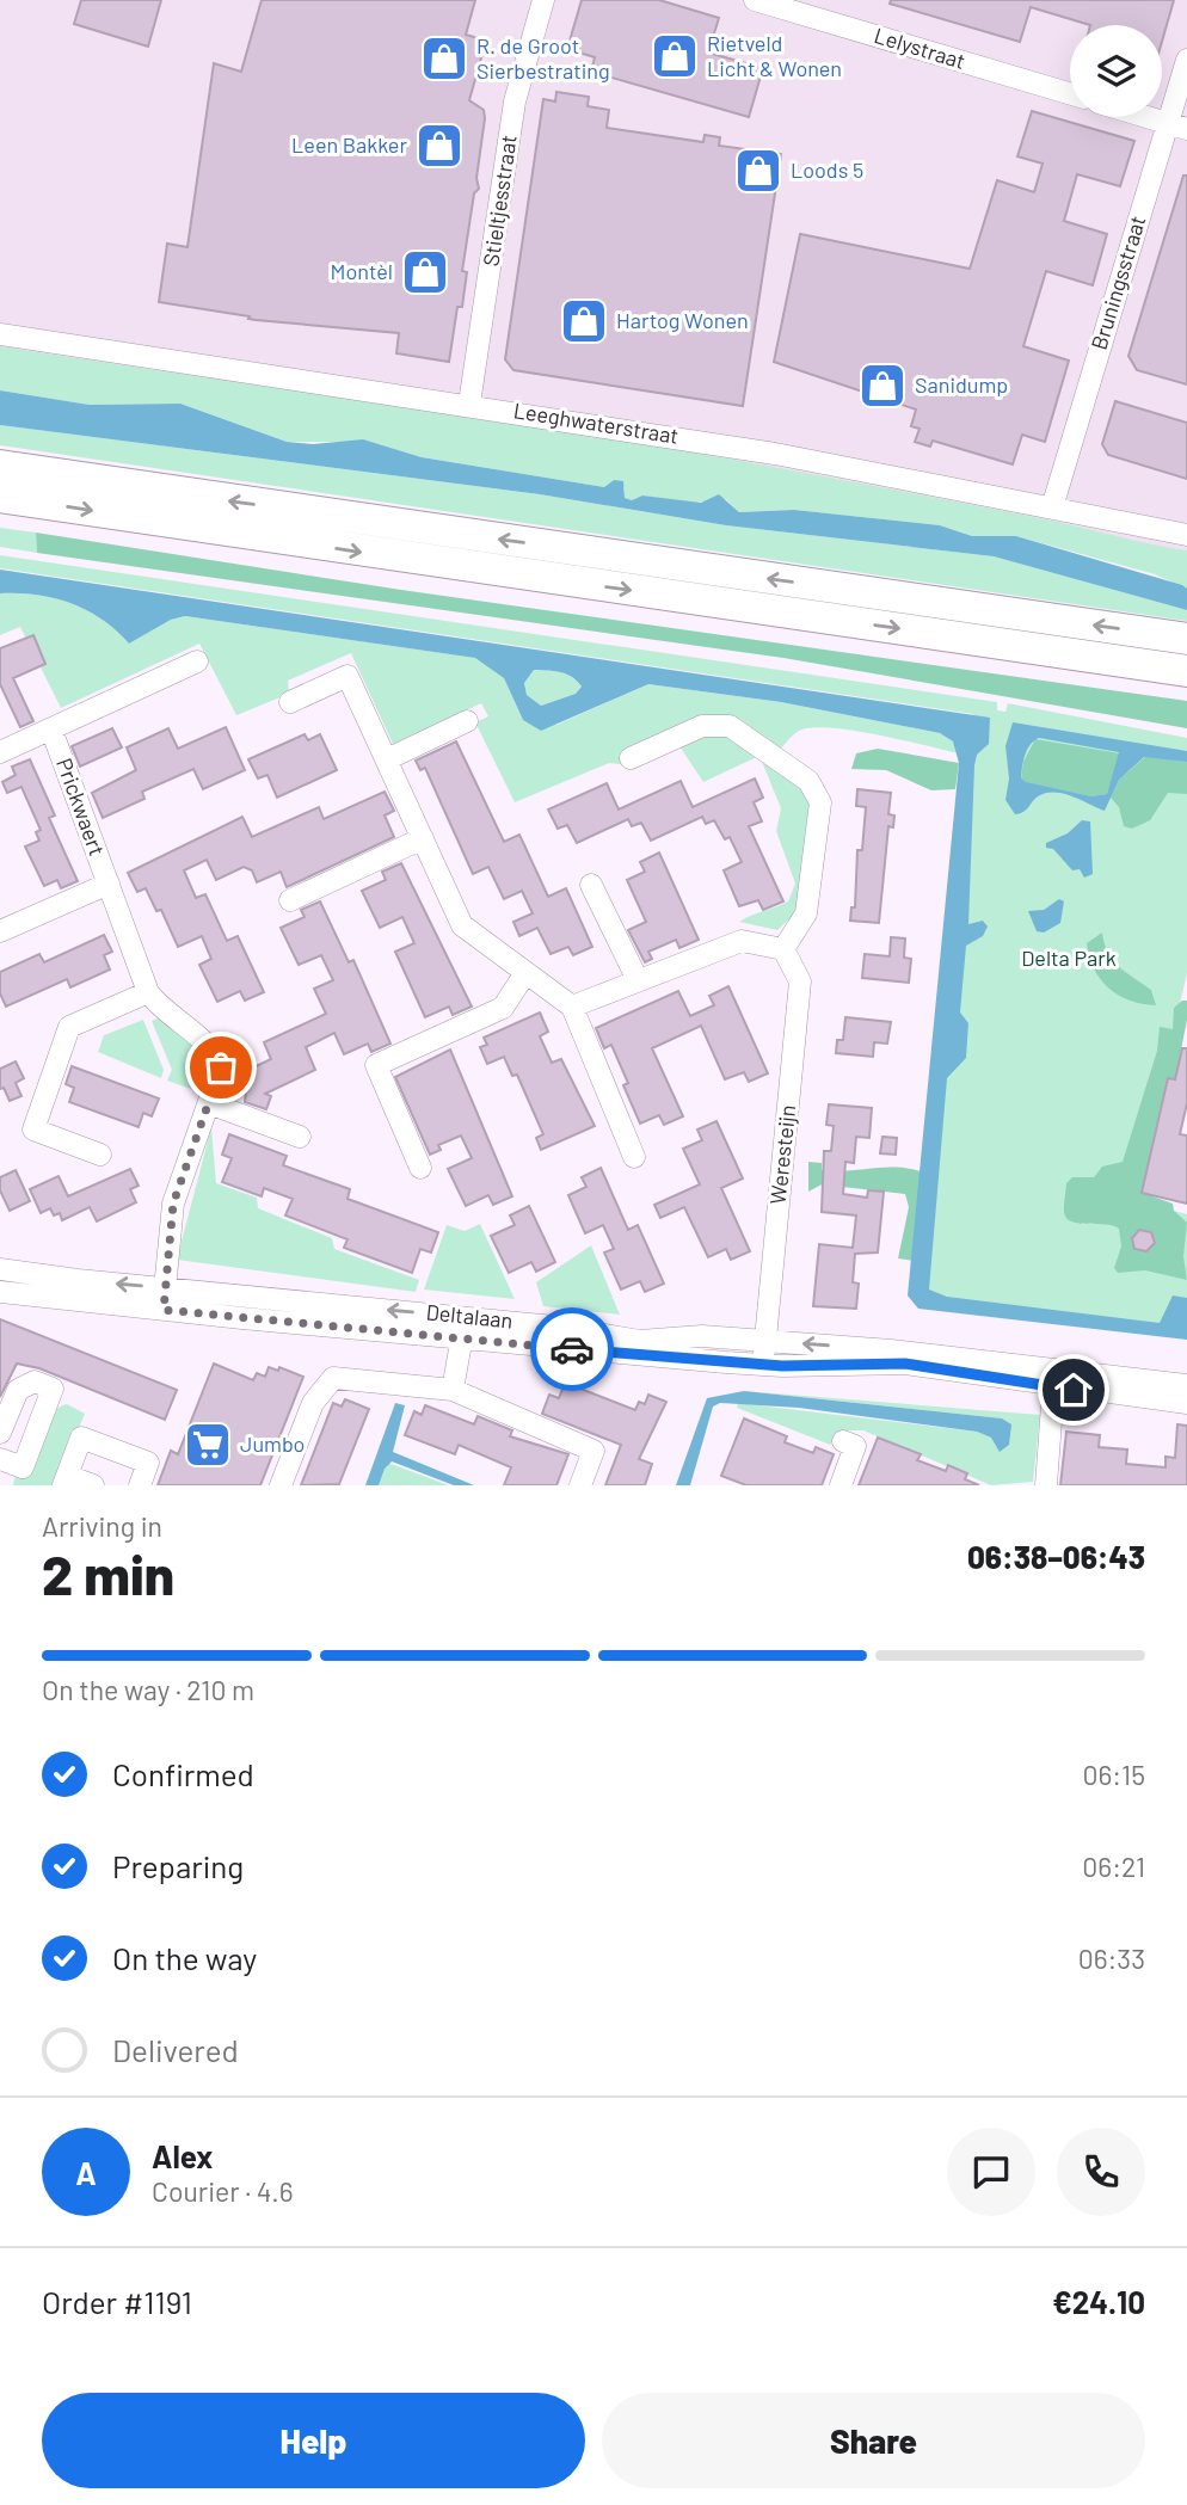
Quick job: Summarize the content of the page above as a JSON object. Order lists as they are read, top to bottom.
{
  "streets": {
    "street": [
      "Lelystraat",
      "Stieltjesstraat",
      "Bruningsstraat",
      "Leeghwaterstraat",
      "Prickwaert",
      "Weresteijn",
      "Deltalaan"
    ]
  },
  "crossings": [
    ["Stieltjesstraat", "Leeghwaterstraat"],
    ["Bruningsstraat", "Leeghwaterstraat"],
    ["Prickwaert", "Deltalaan"],
    ["Weresteijn", "Deltalaan"]
  ],
  "parks": ["Delta Park"],
  "places": {
    "shop": [
      "Rietveld Licht & Wonen",
      "R. de Groot Sierbestrating",
      "Leen Bakker",
      "Loods 5",
      "Montèl",
      "Hartog Wonen",
      "Sanidump"
    ],
    "supermarket": ["Jumbo"]
  },
  "page": {
    "heading": ["2 min", "Arriving in", "06:38–06:43"],
    "panel": [
      "Alex",
      "Courier · 4.6",
      "Order #1191",
      "€24.10"
    ],
    "bar": "On the way · 210 m",
    "list": [
      ["Confirmed", "06:15"],
      ["Preparing", "06:21"],
      ["On the way", "06:33"],
      "Delivered"
    ],
    "round": "A",
    "buttons": ["Help", "Share"]
  }
}
